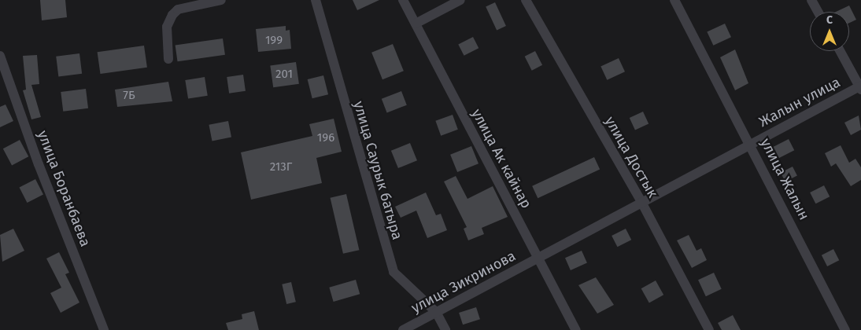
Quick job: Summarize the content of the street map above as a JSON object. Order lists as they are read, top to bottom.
{
  "streets": {
    "street": [
      "Жалын улица",
      "улица Достык",
      "улица Ак кайнар",
      "улица Саурык батыра",
      "улица Жалын",
      "улица Боранбаева",
      "улица Зикринова"
    ]
  },
  "crossings": [
    ["Жалын улица", "улица Достык"],
    ["Жалын улица", "улица Жалын"],
    ["Жалын улица", "улица Зикринова"],
    ["улица Достык", "улица Зикринова"],
    ["улица Ак кайнар", "улица Зикринова"],
    ["улица Саурык батыра", "улица Зикринова"]
  ],
  "house_numbers": [
    "199",
    "201",
    "7Б",
    "196",
    "213Г"
  ],
  "north": "top"
}
